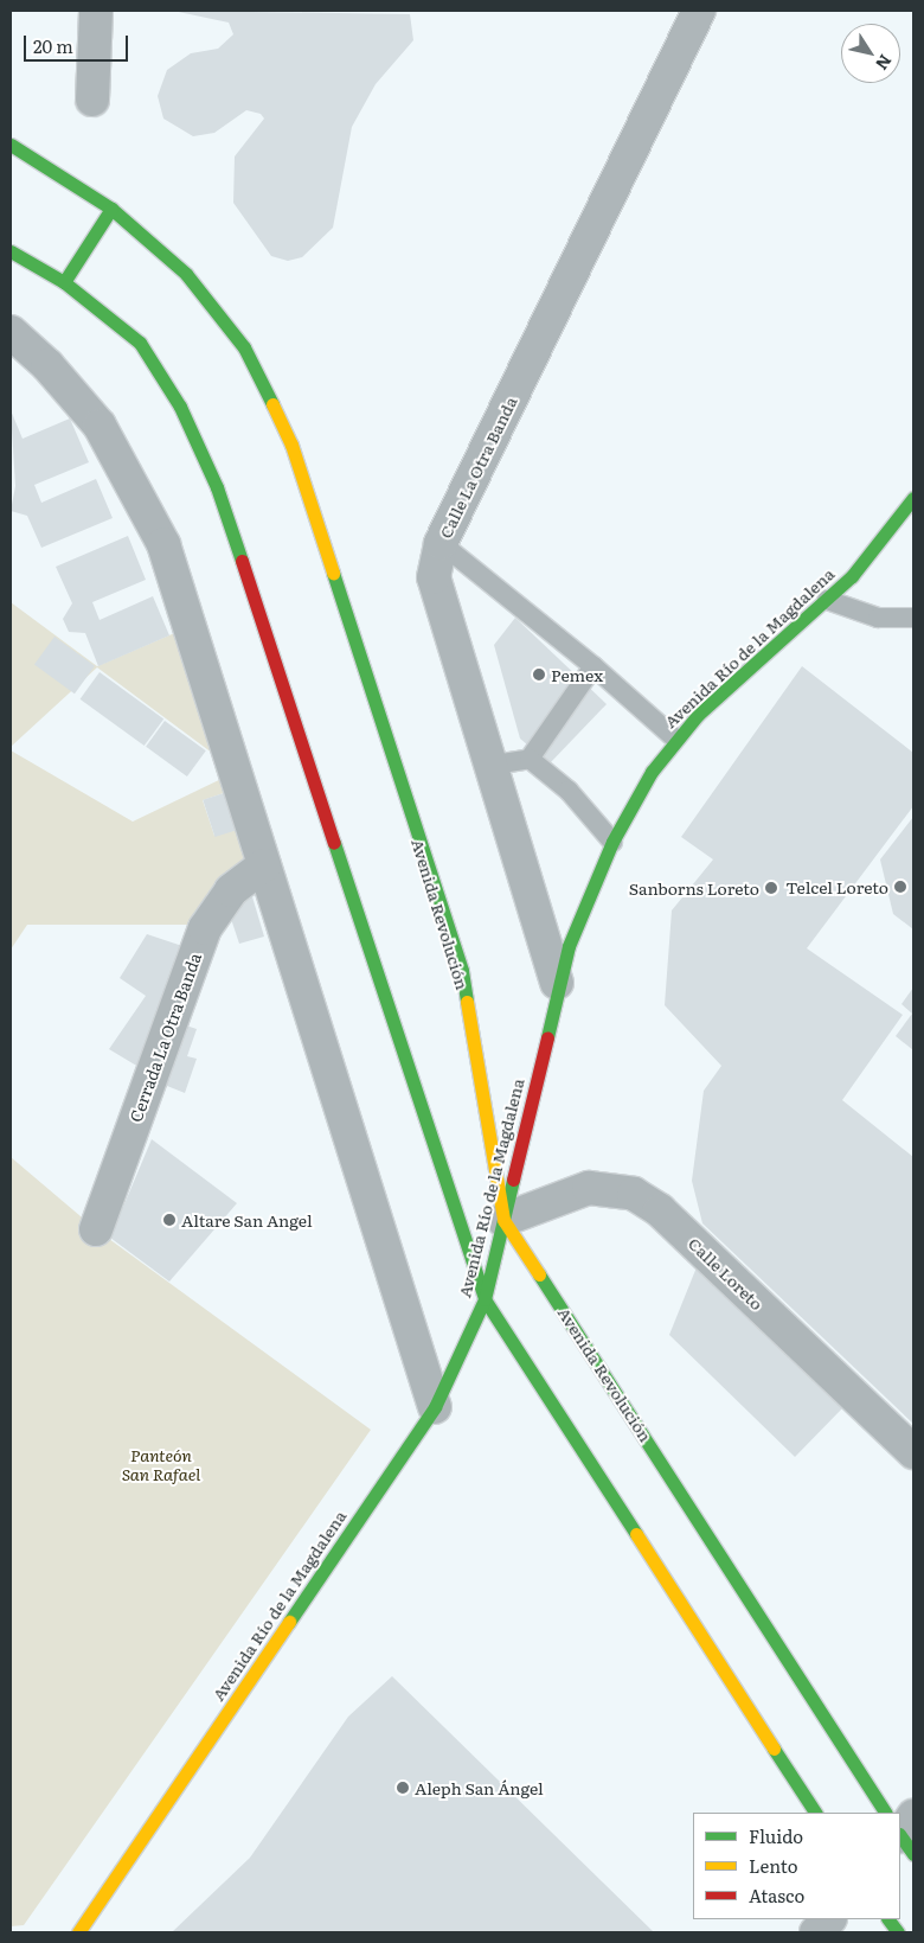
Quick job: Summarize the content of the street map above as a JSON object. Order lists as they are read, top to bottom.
{
  "streets": {
    "main road": ["Avenida Río de la Magdalena", "Avenida Revolución"],
    "street": ["Calle La Otra Banda", "Cerrada La Otra Banda", "Calle Loreto"]
  },
  "crossings": [
    ["Calle La Otra Banda", "Avenida Río de la Magdalena"],
    ["Avenida Río de la Magdalena", "Avenida Revolución"],
    ["Avenida Río de la Magdalena", "Calle Loreto"],
    ["Avenida Revolución", "Calle Loreto"]
  ],
  "parks": ["Panteón San Rafael"],
  "places": [
    "Pemex",
    "Telcel Loreto",
    "Sanborns Loreto",
    "Altare San Angel",
    "Aleph San Ángel"
  ],
  "legend": ["Fluido", "Lento", "Atasco"],
  "scale_bar": "20 m",
  "north": "bottom right"
}
